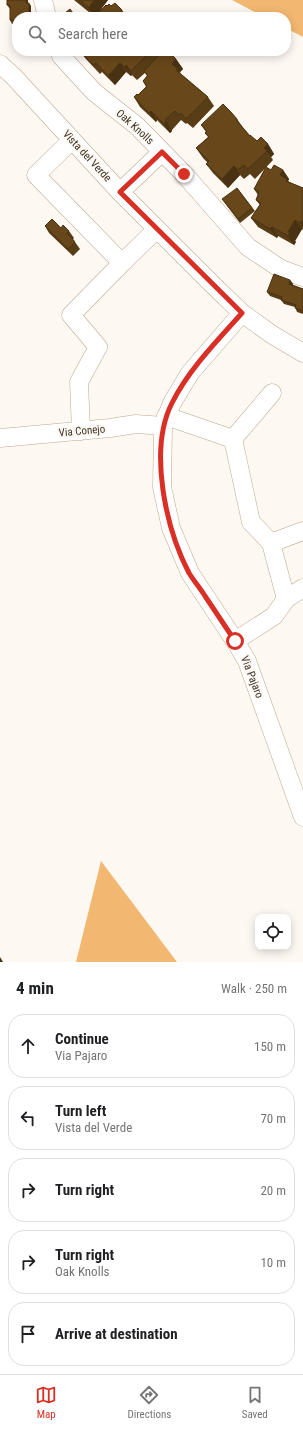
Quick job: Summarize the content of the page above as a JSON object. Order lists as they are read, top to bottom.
{
  "streets": {
    "street": [
      "Oak Knolls",
      "Vista del Verde",
      "Via Conejo",
      "Via Pajaro"
    ]
  },
  "crossings": [
    ["Vista del Verde", "Via Pajaro"],
    ["Via Conejo", "Via Pajaro"]
  ],
  "page": {
    "search": "Search here",
    "heading": ["4 min", "Walk · 250 m"],
    "list": [
      ["Continue", "Via Pajaro", "150 m"],
      ["Turn left", "Vista del Verde", "70 m"],
      ["Turn right", "20 m"],
      ["Turn right", "Oak Knolls", "10 m"],
      "Arrive at destination"
    ],
    "nav": ["Map", "Directions", "Saved"]
  }
}
